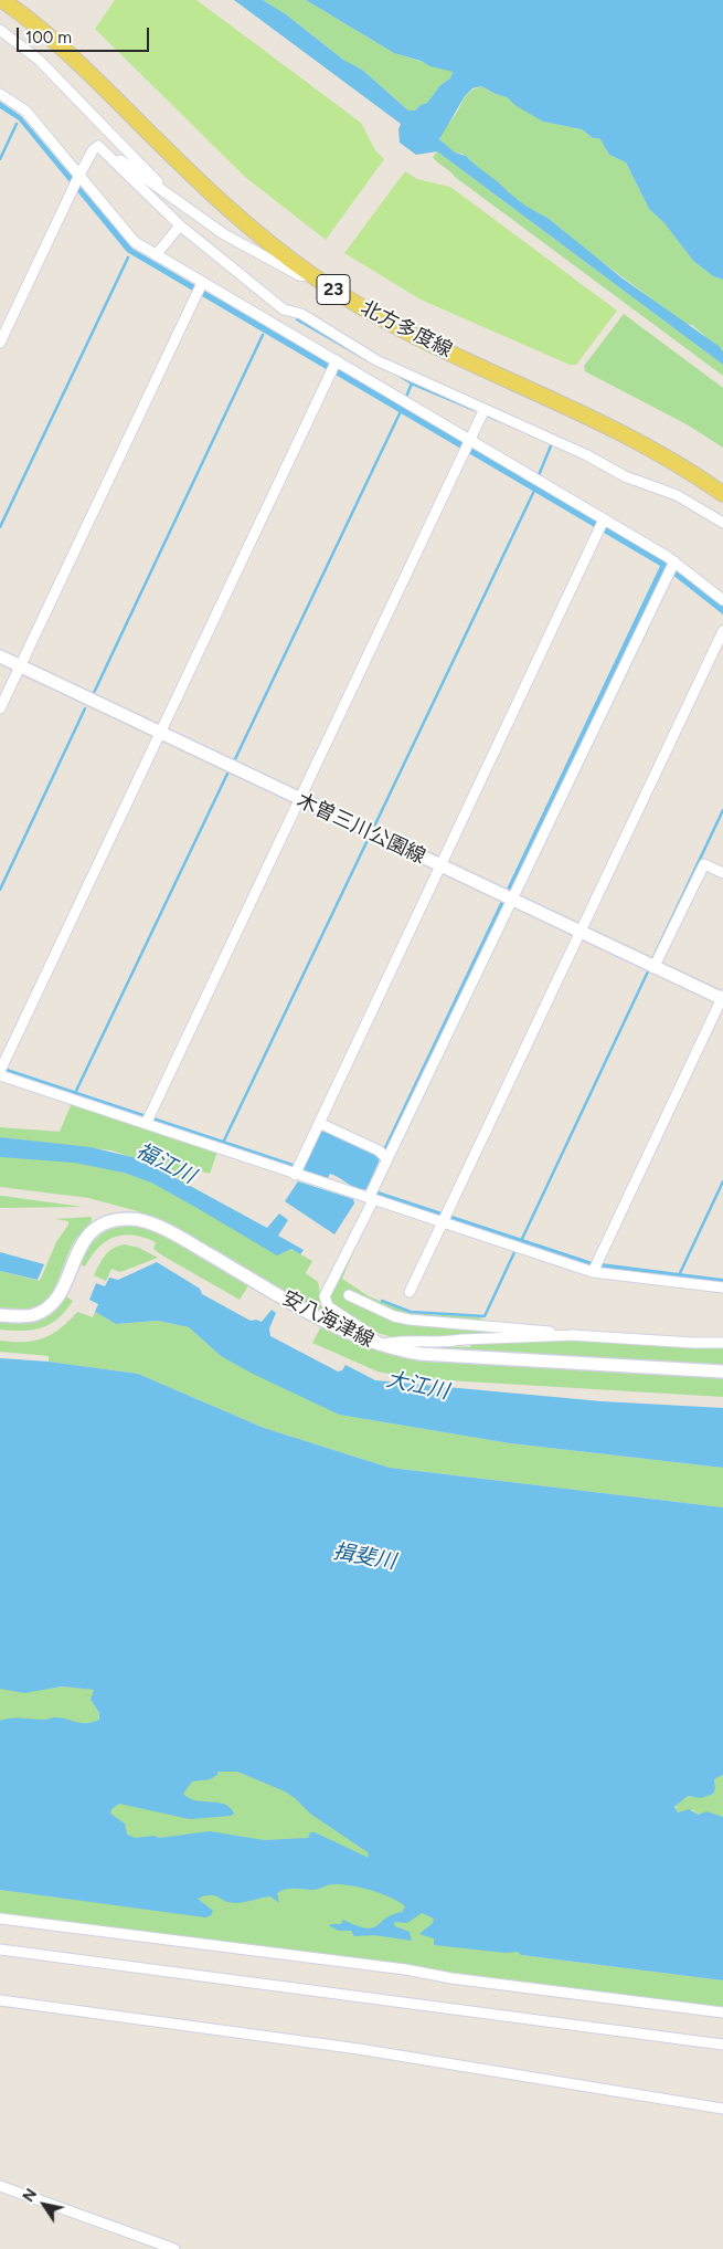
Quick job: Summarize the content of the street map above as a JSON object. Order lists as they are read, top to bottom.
{
  "streets": {
    "main road": [
      "23",
      "北方多度線",
      "木曽三川公園線",
      "安八海津線"
    ]
  },
  "water": ["福江川", "大江川", "揖斐川"],
  "scale_bar": "100 m",
  "north": "top left"
}
